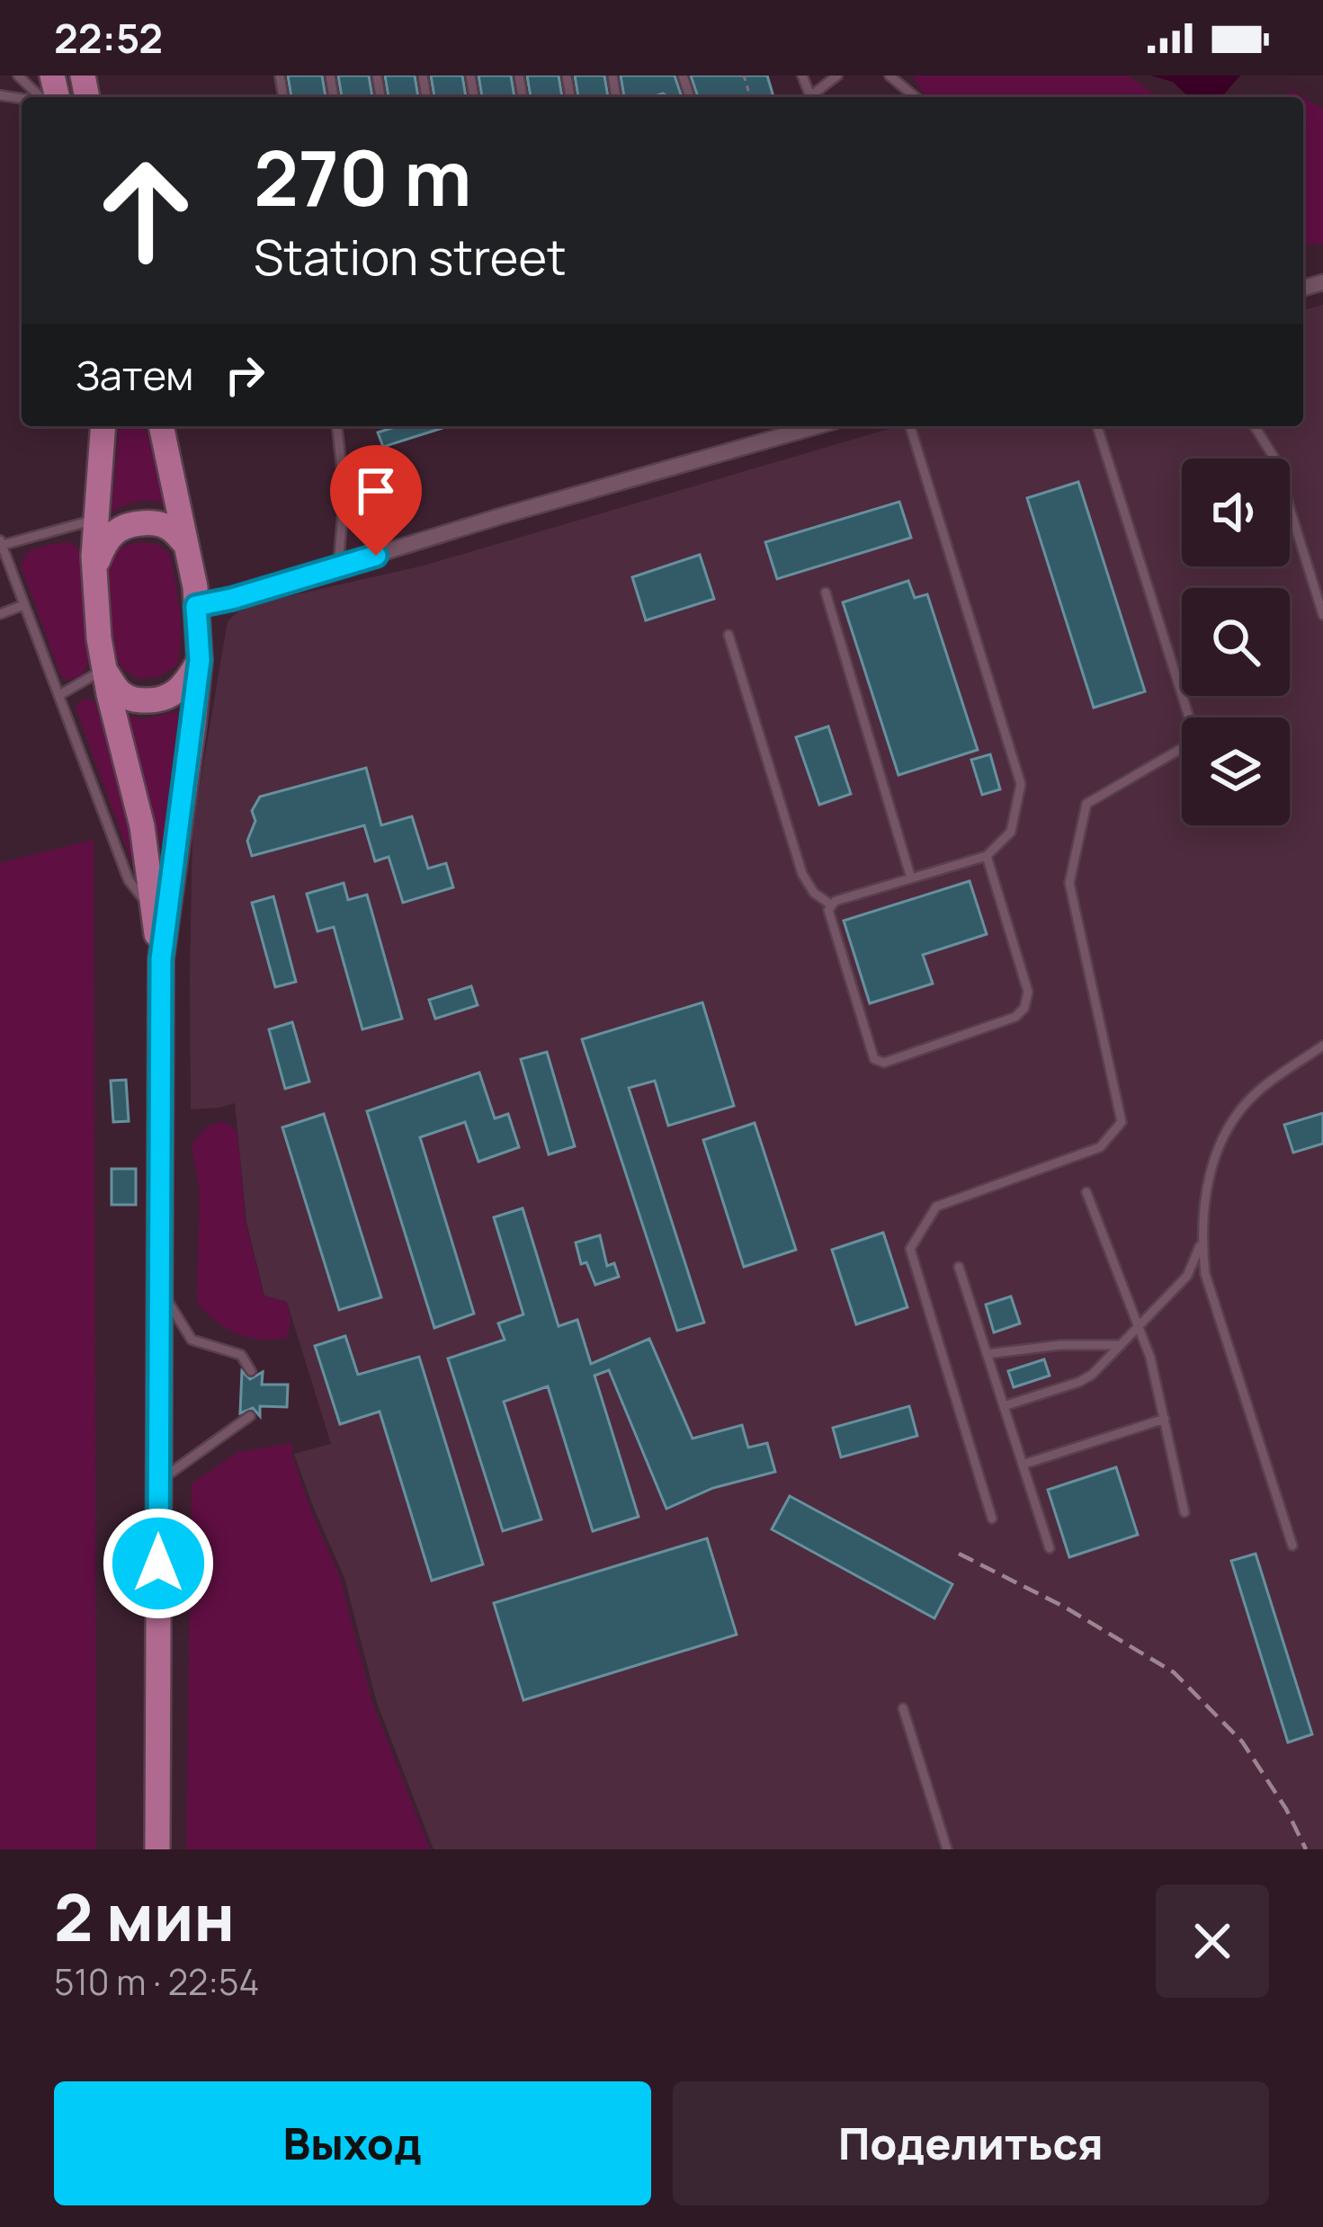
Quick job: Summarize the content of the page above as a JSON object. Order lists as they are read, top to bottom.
{
  "page": {
    "status": "22:52",
    "turn": ["270 m", "Station street"],
    "then": "Затем",
    "heading": ["2 мин", "510 m · 22:54"],
    "buttons": ["Выход", "Поделиться"]
  }
}
